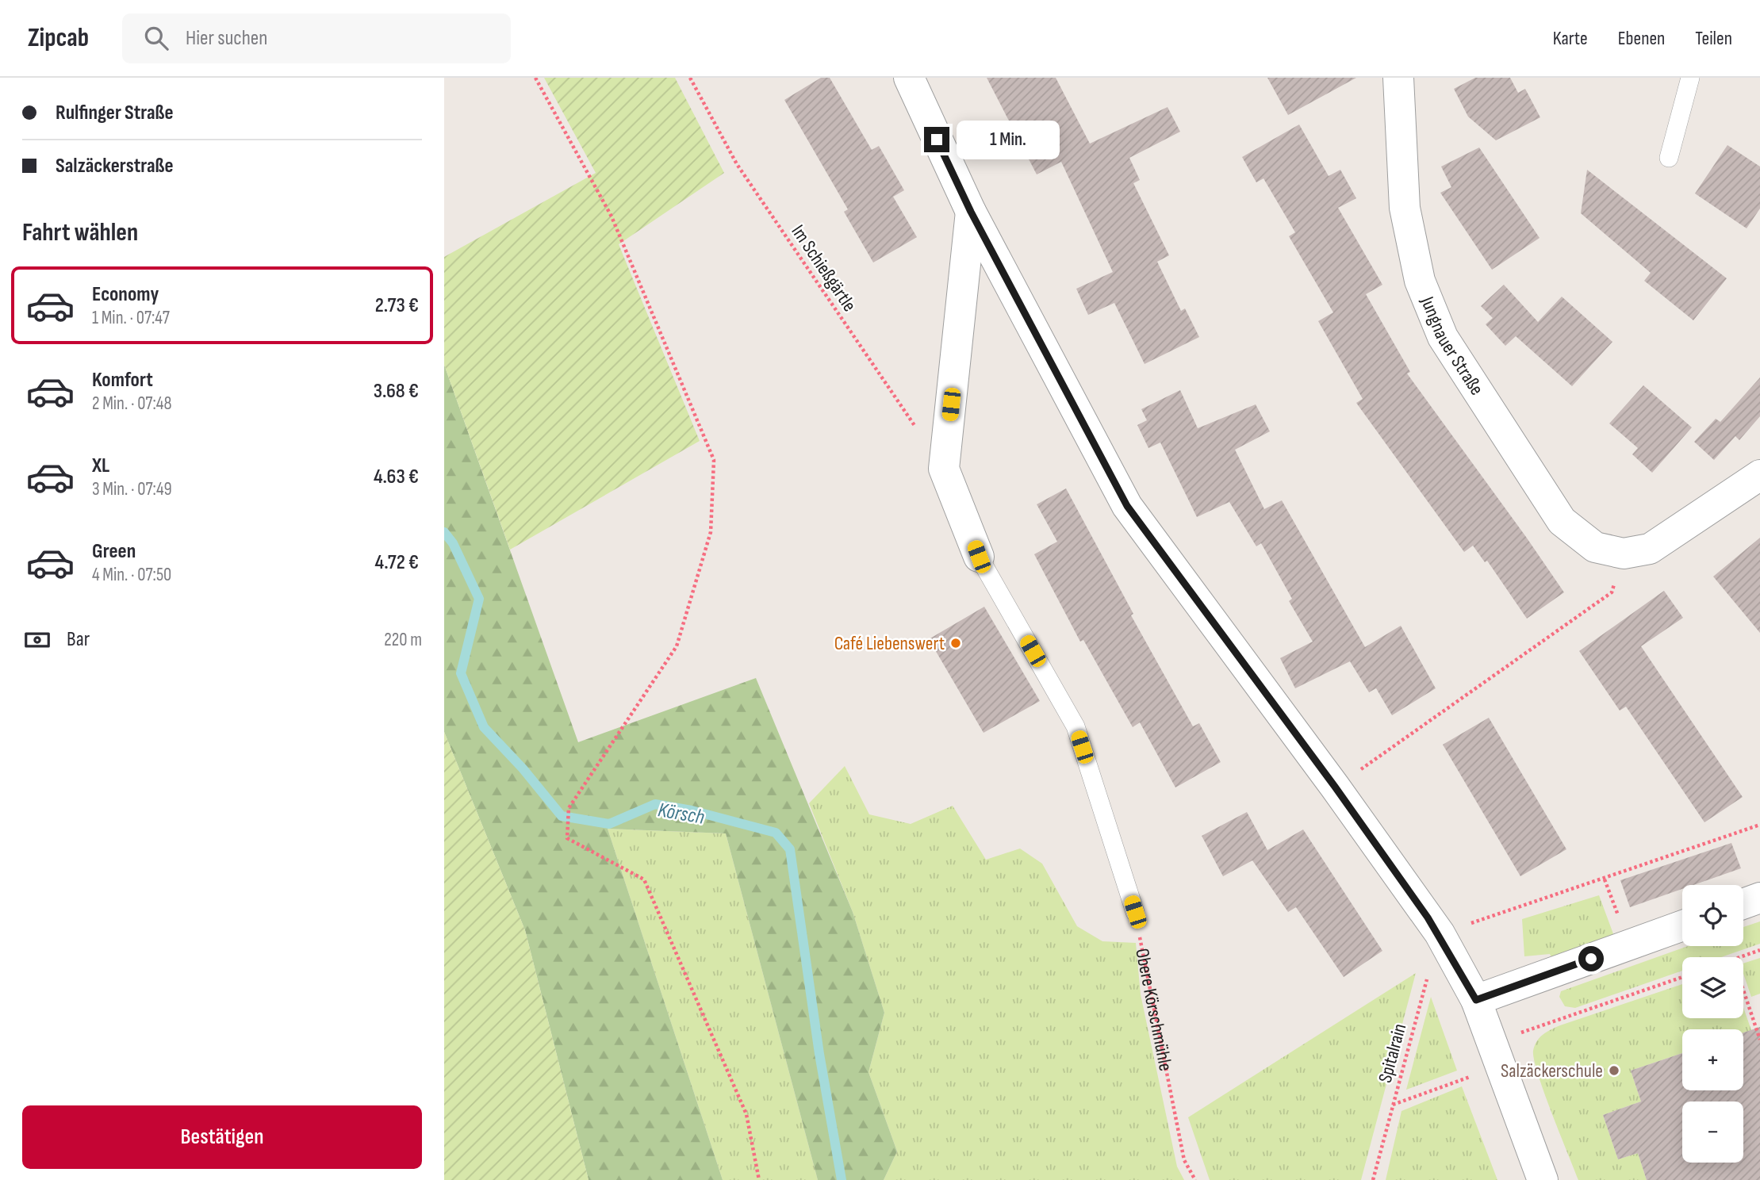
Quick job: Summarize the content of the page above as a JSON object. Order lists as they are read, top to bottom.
{
  "streets": {
    "street": ["Jungnauer Straße"],
    "path": ["Im Schießgärtle", "Obere Körschmühle", "Spitalrain"]
  },
  "water": ["Körsch"],
  "places": ["Café Liebenswert", "Salzäckerschule"],
  "page": {
    "header": "Zipcab",
    "search": "Hier suchen",
    "nav": ["Karte", "Ebenen", "Teilen"],
    "banner": ["Rulfinger Straße", "Salzäckerstraße"],
    "bubble": "1 Min.",
    "heading": "Fahrt wählen",
    "list": [
      {
        "name": "Economy",
        "note": "1 Min. · 07:47",
        "value": "2.73 €"
      },
      {
        "name": "Komfort",
        "note": "2 Min. · 07:48",
        "value": "3.68 €"
      },
      {
        "name": "XL",
        "note": "3 Min. · 07:49",
        "value": "4.63 €"
      },
      {
        "name": "Green",
        "note": "4 Min. · 07:50",
        "value": "4.72 €"
      }
    ],
    "pay": ["Bar", "220 m"],
    "map_buttons": ["+", "−"],
    "buttons": "Bestätigen"
  }
}
